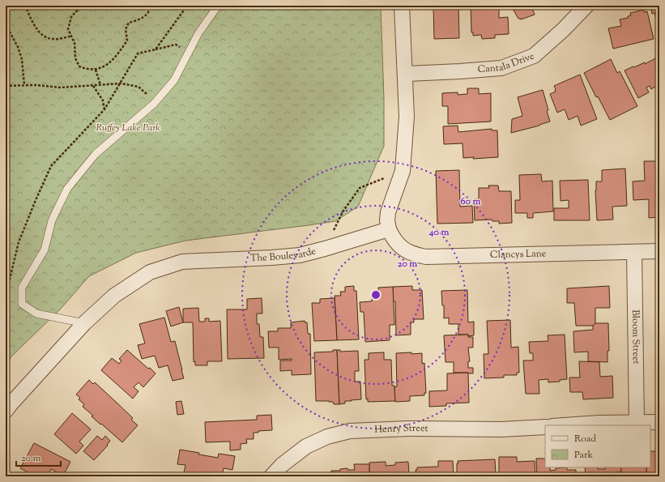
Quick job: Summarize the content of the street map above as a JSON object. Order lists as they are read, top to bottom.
{
  "streets": {
    "street": [
      "Cantala Drive",
      "The Boulevarde",
      "Clancys Lane",
      "Bloom Street",
      "Henry Street"
    ]
  },
  "crossings": [
    ["The Boulevarde", "Clancys Lane"],
    ["Clancys Lane", "Bloom Street"]
  ],
  "parks": ["Ruffey Lake Park"],
  "legend": ["Road", "Park"],
  "scale_bar": "20 m",
  "rings": ["60 m", "40 m", "20 m"]
}
